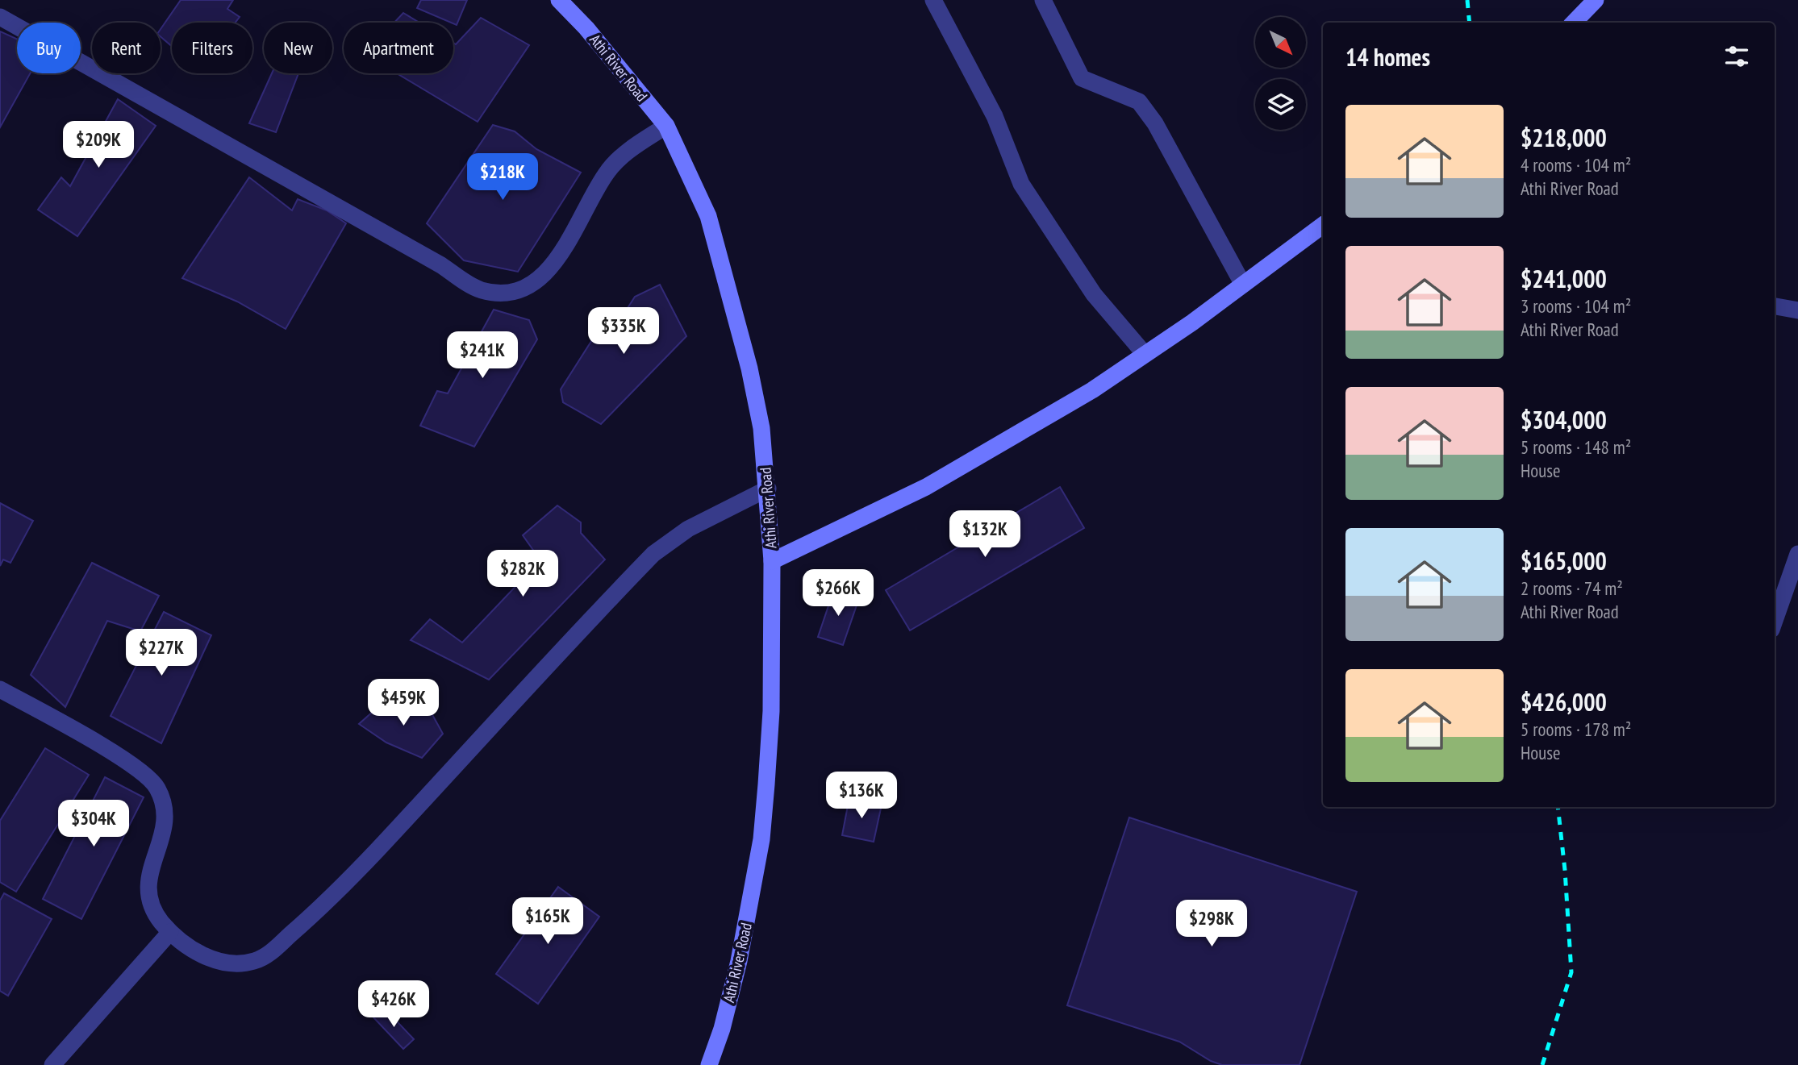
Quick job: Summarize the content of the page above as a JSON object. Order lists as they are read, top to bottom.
{
  "streets": {
    "main road": ["Athi River Road"]
  },
  "north": "bottom right",
  "page": {
    "chip": [
      "Buy",
      "Rent",
      "Filters",
      "New",
      "Apartment"
    ],
    "heading": "14 homes",
    "list": [
      {
        "name": "$218,000",
        "note": "4 rooms · 104 m² · Athi River Road"
      },
      {
        "name": "$241,000",
        "note": "3 rooms · 104 m² · Athi River Road"
      },
      {
        "name": "$304,000",
        "note": "5 rooms · 148 m² · House"
      },
      {
        "name": "$165,000",
        "note": "2 rooms · 74 m² · Athi River Road"
      },
      {
        "name": "$426,000",
        "note": "5 rooms · 178 m² · House"
      }
    ],
    "price": [
      "$209K",
      "$218K",
      "$335K",
      "$241K",
      "$132K",
      "$282K",
      "$266K",
      "$227K",
      "$459K",
      "$136K",
      "$304K",
      "$165K",
      "$298K",
      "$426K"
    ]
  }
}
